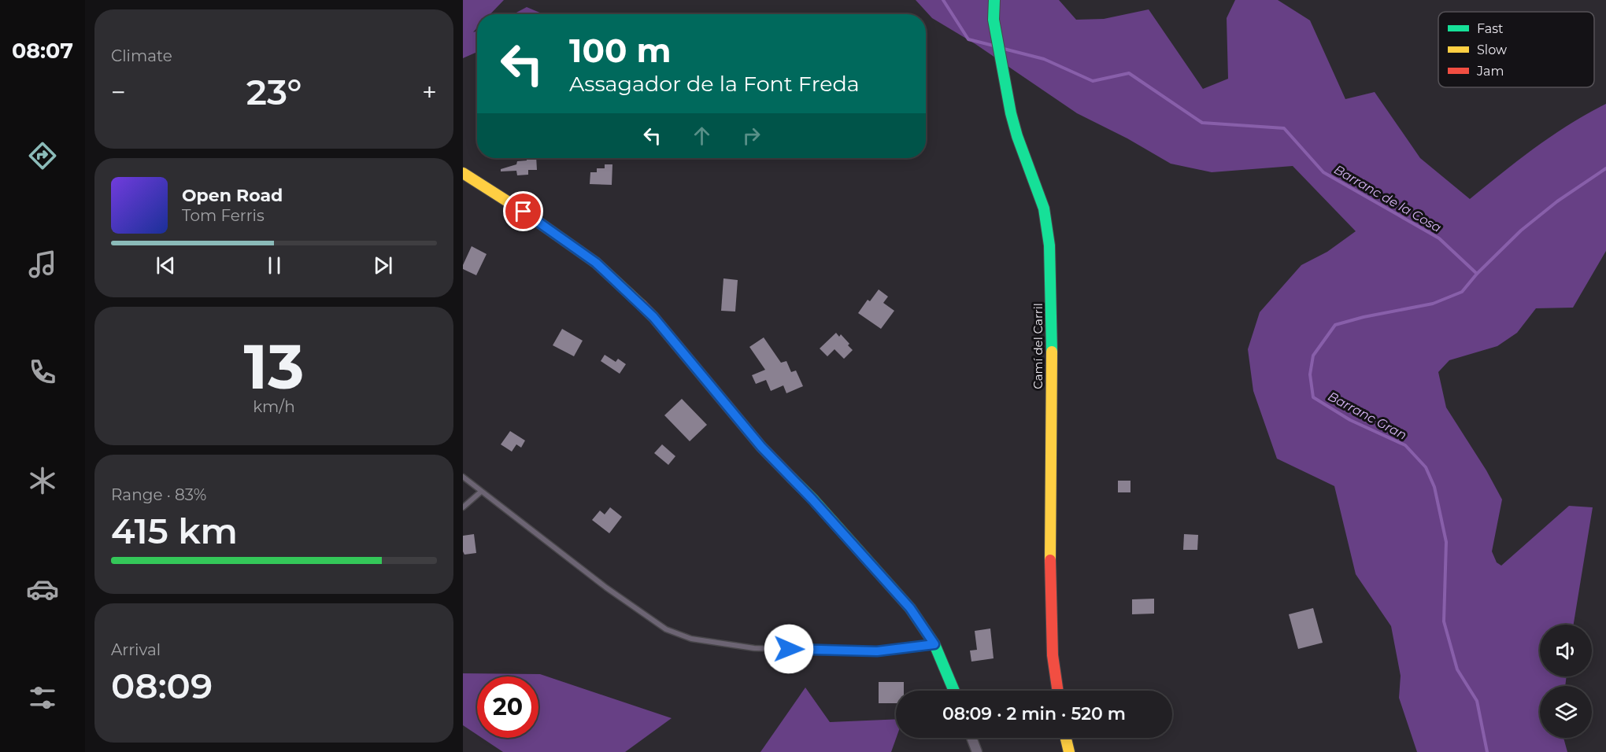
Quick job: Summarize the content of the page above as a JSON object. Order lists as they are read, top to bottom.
{
  "streets": {
    "street": ["Camí del Carril"]
  },
  "water": ["Barranc de la Cosa", "Barranc Gran"],
  "legend": ["Fast", "Slow", "Jam"],
  "page": {
    "tabs": "08:07",
    "tile": [
      "Climate",
      ["13", "km/h"],
      ["Range · 83%", "415 km"],
      ["Arrival", "08:09"]
    ],
    "turn": ["100 m", "Assagador de la Font Freda"],
    "heat": ["−", "23°", "+"],
    "song": ["Open Road", "Tom Ferris"],
    "limit": "20",
    "trip": "08:09 · 2 min · 520 m"
  }
}
